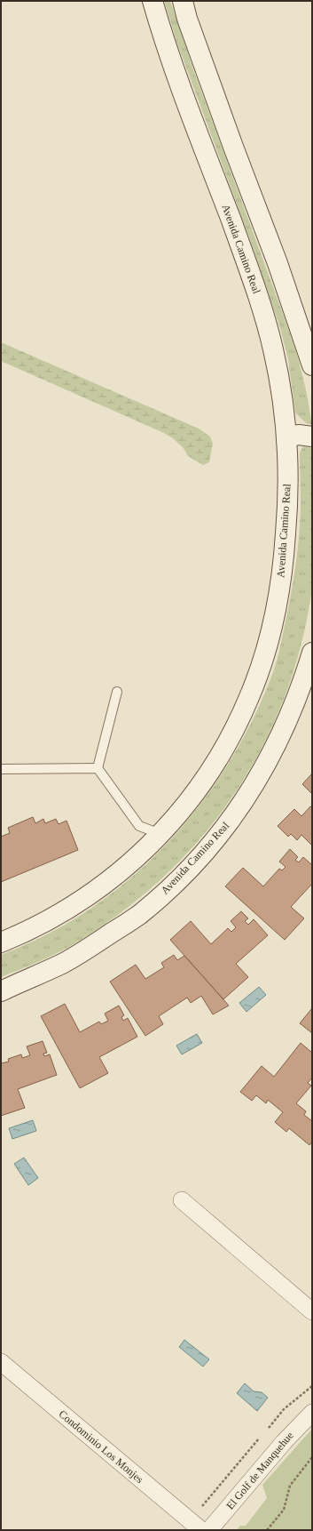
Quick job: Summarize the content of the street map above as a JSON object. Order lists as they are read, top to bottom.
{
  "streets": {
    "main road": ["Avenida Camino Real"],
    "street": ["Condominio Los Monjes", "El Golf de Manquehue"]
  }
}
